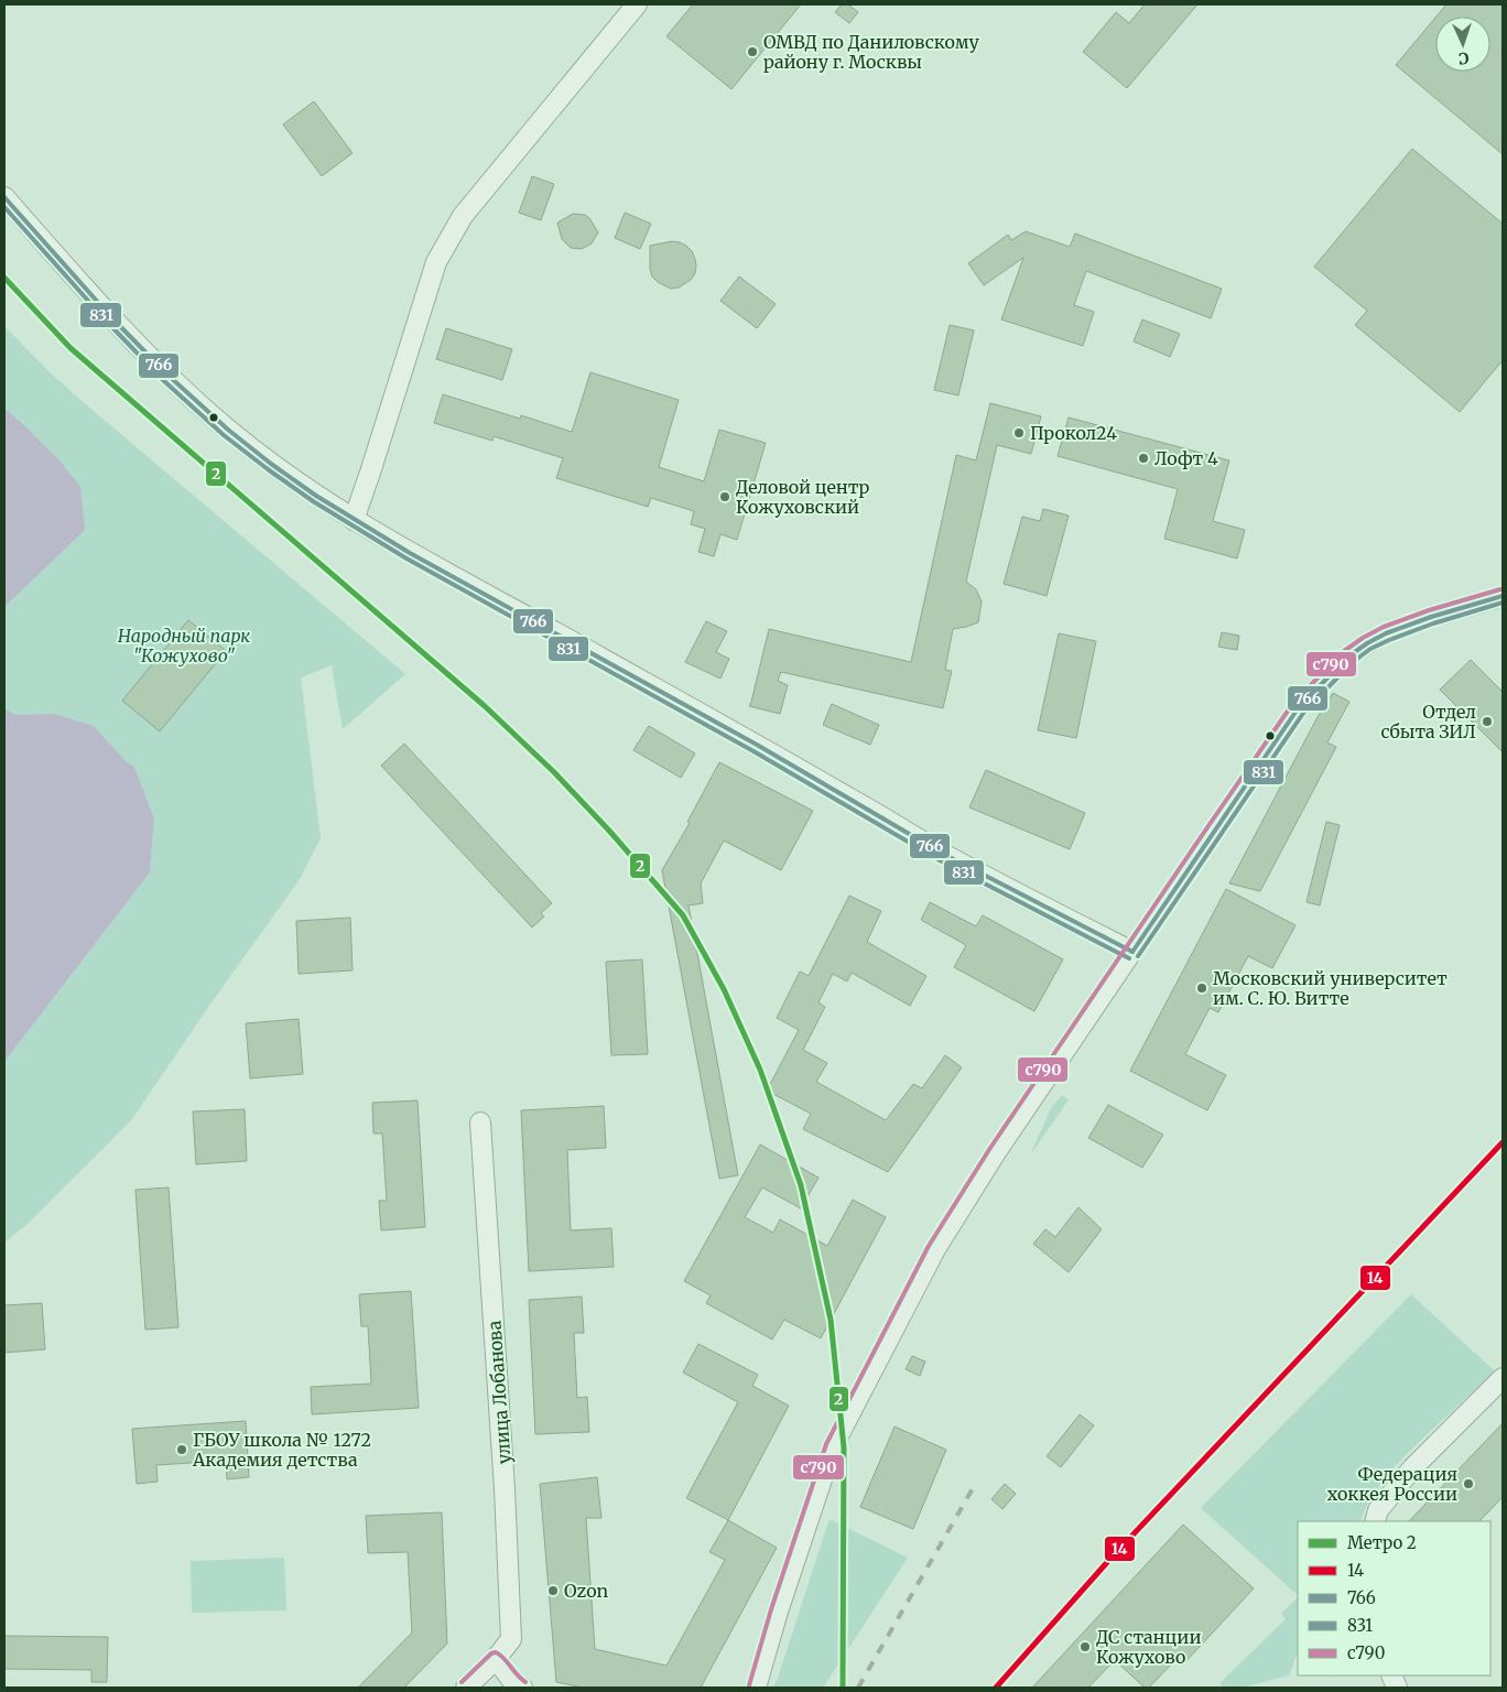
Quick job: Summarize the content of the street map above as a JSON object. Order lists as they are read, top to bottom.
{
  "streets": {
    "street": ["улица Лобанова"]
  },
  "parks": ["Народный парк \"Кожухово\""],
  "places": [
    "ОМВД по Даниловскому району г. Москвы",
    "Прокол24",
    "Лофт 4",
    "Деловой центр Кожуховский",
    "Отдел сбыта ЗИЛ",
    "Московский университет им. С. Ю. Витте",
    "ГБОУ школа № 1272 Академия детства",
    "Федерация хоккея России",
    "Ozon",
    "ДС станции Кожухово"
  ],
  "lines": [
    "transit line 766",
    "transit line 831",
    "metro line 2",
    "transit line с790",
    "transit line 14"
  ],
  "legend": [
    "Метро 2",
    "14",
    "766",
    "831",
    "с790"
  ],
  "north": "bottom"
}
